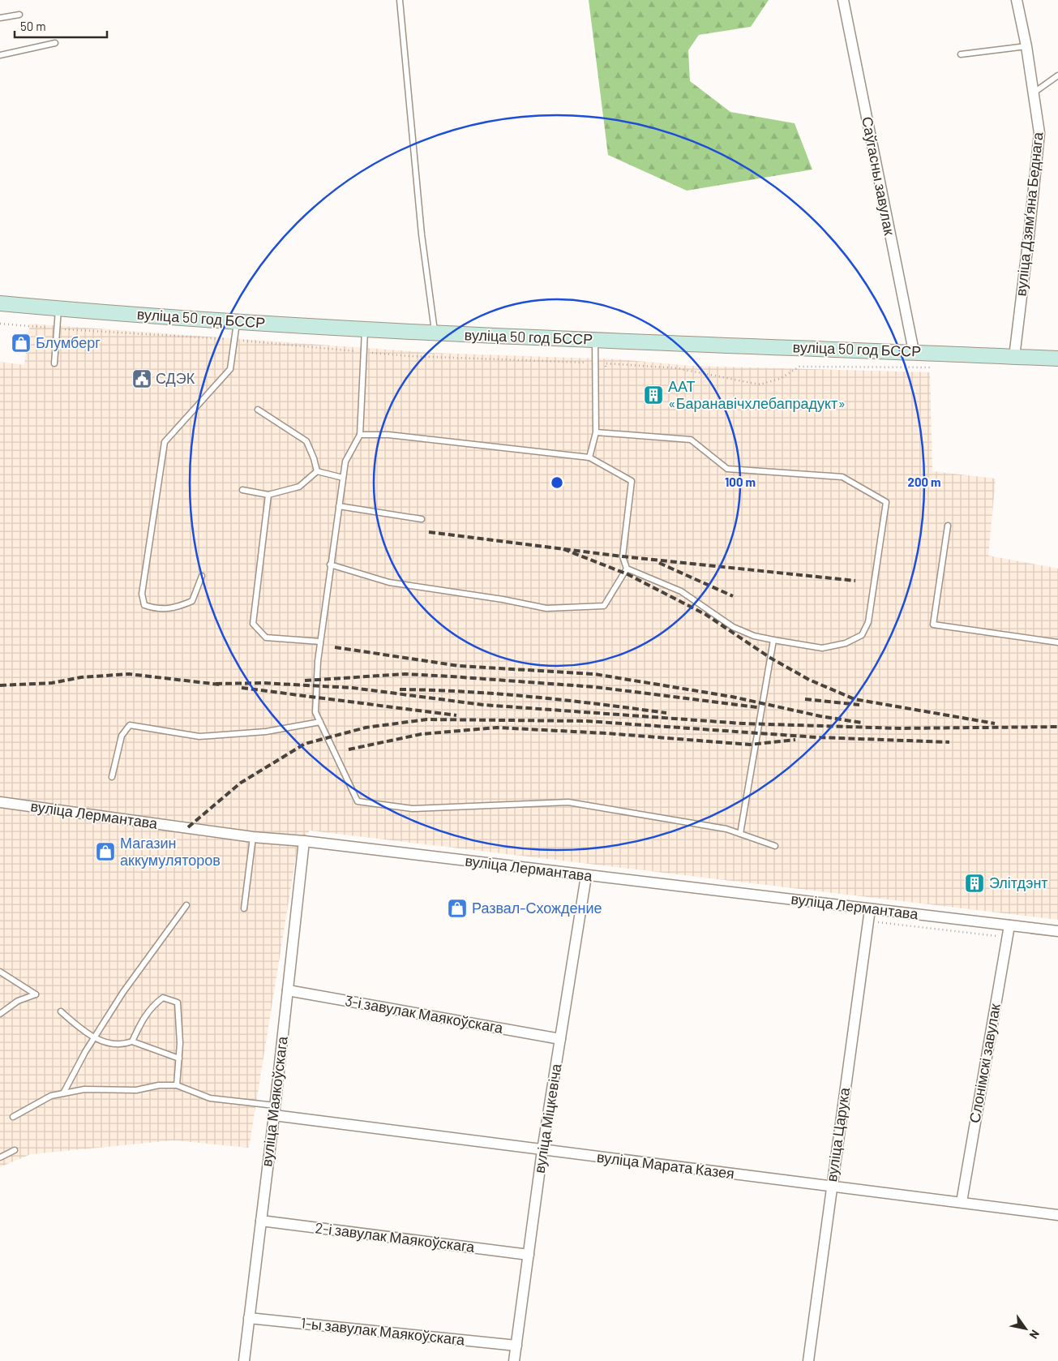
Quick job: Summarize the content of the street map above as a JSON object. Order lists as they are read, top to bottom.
{
  "streets": {
    "main road": ["вуліца 50 год БССР"],
    "street": [
      "Саўгасны завулак",
      "вуліца Дзямʼяна Беднага",
      "вуліца Лермантава",
      "3-і завулак Маякоўскага",
      "Слонімскі завулак",
      "вуліца Маякоўскага",
      "вуліца Міцкевіча",
      "вуліца Царука",
      "вуліца Марата Казея",
      "2-і завулак Маякоўскага",
      "1-ы завулак Маякоўскага"
    ]
  },
  "crossings": [
    ["Саўгасны завулак", "вуліца 50 год БССР"],
    ["вуліца Дзямʼяна Беднага", "вуліца 50 год БССР"],
    ["вуліца Лермантава", "Слонімскі завулак"],
    ["вуліца Лермантава", "вуліца Маякоўскага"],
    ["вуліца Лермантава", "вуліца Міцкевіча"],
    ["вуліца Лермантава", "вуліца Царука"],
    ["3-і завулак Маякоўскага", "вуліца Маякоўскага"],
    ["3-і завулак Маякоўскага", "вуліца Міцкевіча"],
    ["Слонімскі завулак", "вуліца Марата Казея"],
    ["вуліца Маякоўскага", "вуліца Марата Казея"],
    ["вуліца Маякоўскага", "2-і завулак Маякоўскага"],
    ["вуліца Маякоўскага", "1-ы завулак Маякоўскага"],
    ["вуліца Міцкевіча", "вуліца Марата Казея"],
    ["вуліца Міцкевіча", "2-і завулак Маякоўскага"],
    ["вуліца Міцкевіча", "1-ы завулак Маякоўскага"],
    ["вуліца Царука", "вуліца Марата Казея"]
  ],
  "places": {
    "shop": ["Блумберг", "Магазин аккумуляторов", "Развал-Схождение"],
    "public building": ["СДЭК"],
    "building": ["ААТ «Баранавічхлебапрадукт»", "Элітдэнт"]
  },
  "scale_bar": "50 m",
  "north": "bottom right",
  "rings": ["100 m", "200 m"]
}
